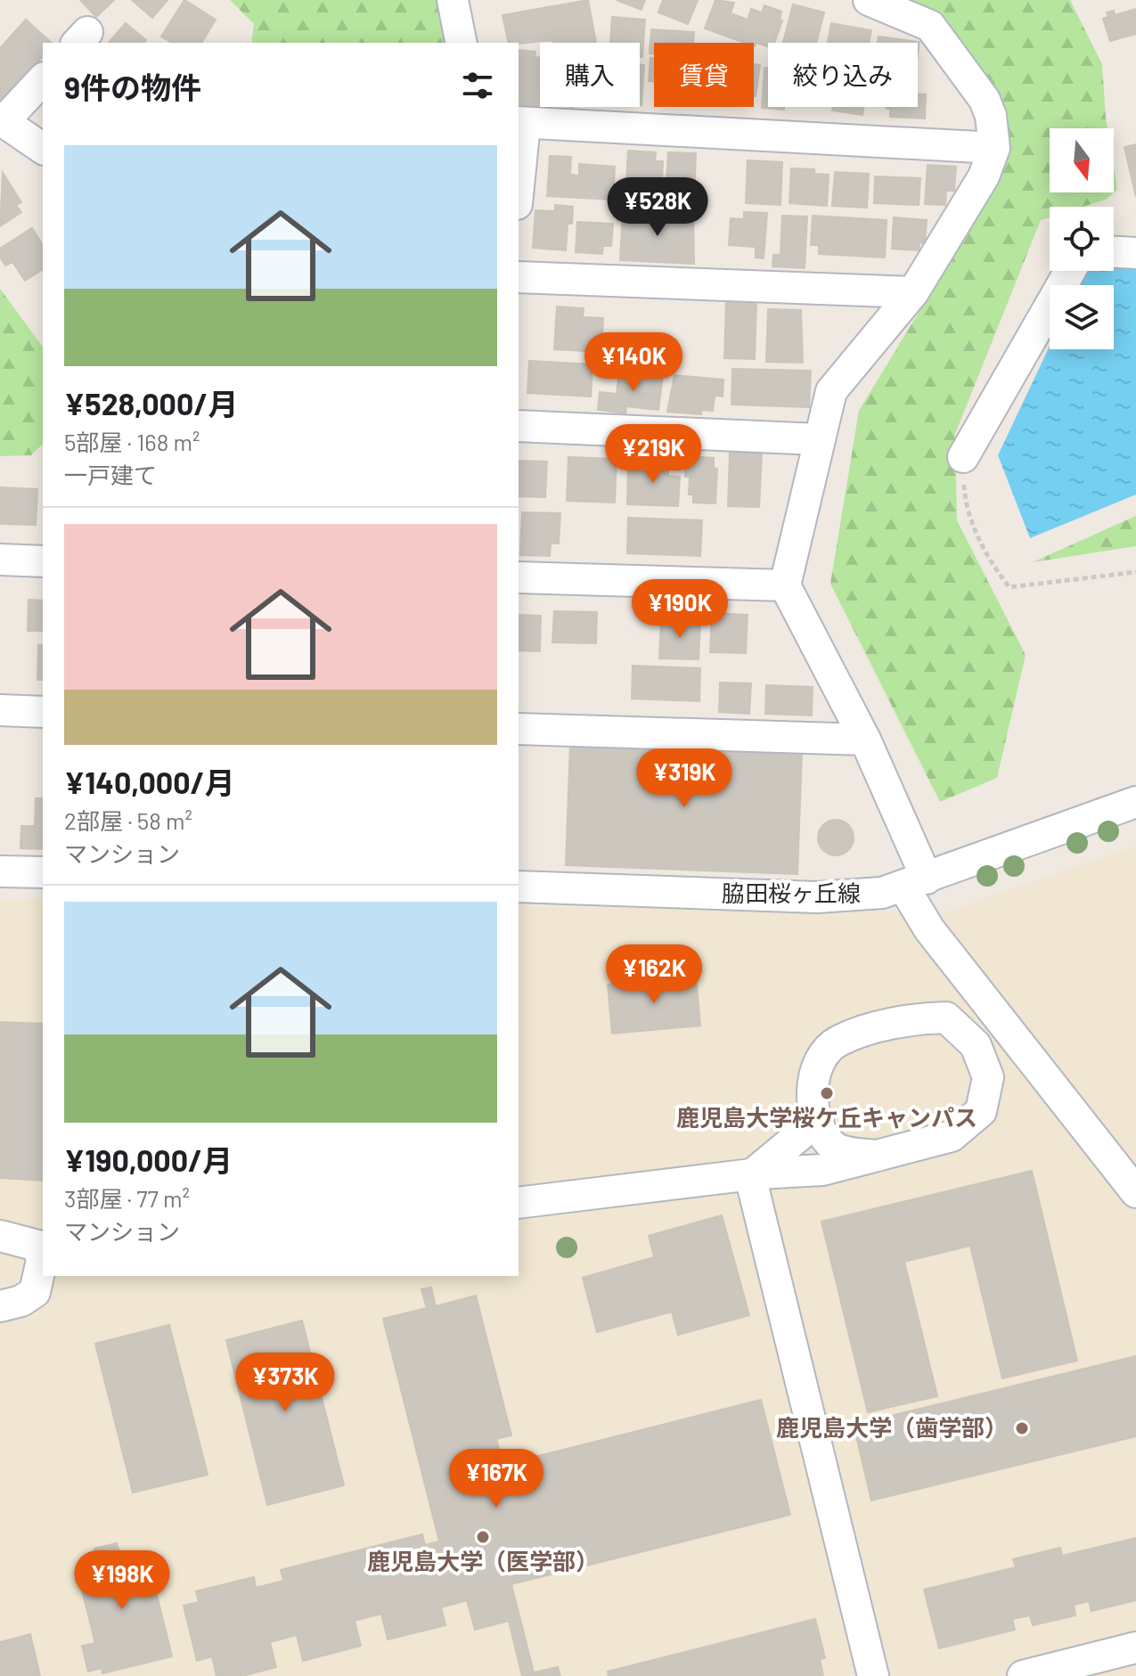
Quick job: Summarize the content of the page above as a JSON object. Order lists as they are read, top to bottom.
{
  "streets": {
    "street": ["脇田桜ヶ丘線"]
  },
  "places": ["鹿児島大学桜ケ丘キャンパス", "鹿児島大学（歯学部）", "鹿児島大学（医学部）"],
  "north": "bottom",
  "page": {
    "chip": ["購入", "賃貸", "絞り込み"],
    "heading": "9件の物件",
    "list": [
      {
        "name": "¥528,000/月",
        "note": "5部屋 · 168 m² · 一戸建て"
      },
      {
        "name": "¥140,000/月",
        "note": "2部屋 · 58 m² · マンション"
      },
      {
        "name": "¥190,000/月",
        "note": "3部屋 · 77 m² · マンション"
      }
    ],
    "price": [
      "¥528K",
      "¥140K",
      "¥219K",
      "¥190K",
      "¥319K",
      "¥162K",
      "¥373K",
      "¥167K",
      "¥198K"
    ]
  }
}
